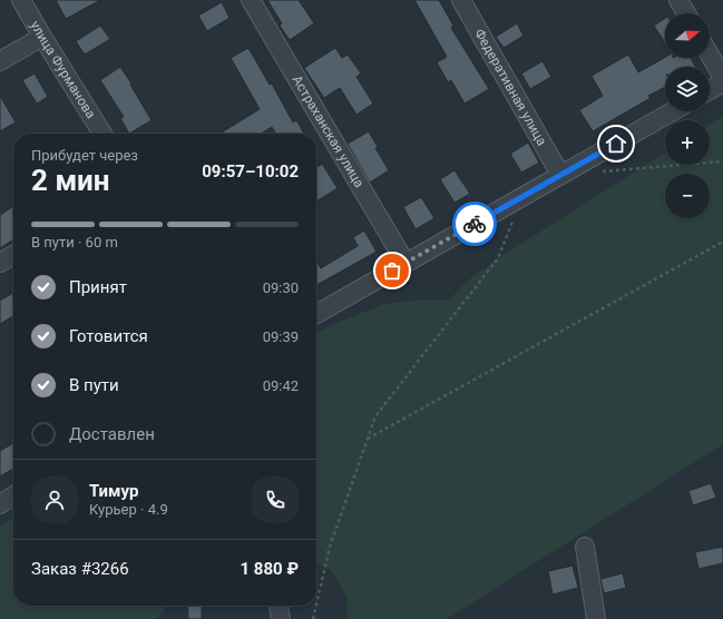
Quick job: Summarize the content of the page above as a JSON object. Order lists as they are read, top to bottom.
{
  "streets": {
    "street": ["улица Фурманова", "Федеративная улица", "Астраханская улица"]
  },
  "north": "right",
  "page": {
    "map_buttons": ["+", "−"],
    "heading": ["2 мин", "Прибудет через", "09:57–10:02"],
    "panel": [
      "Тимур",
      "Курьер · 4.9",
      "Заказ #3266",
      "1 880 ₽"
    ],
    "bar": "В пути · 60 m",
    "list": [
      ["Принят", "09:30"],
      ["Готовится", "09:39"],
      ["В пути", "09:42"],
      "Доставлен"
    ]
  }
}
